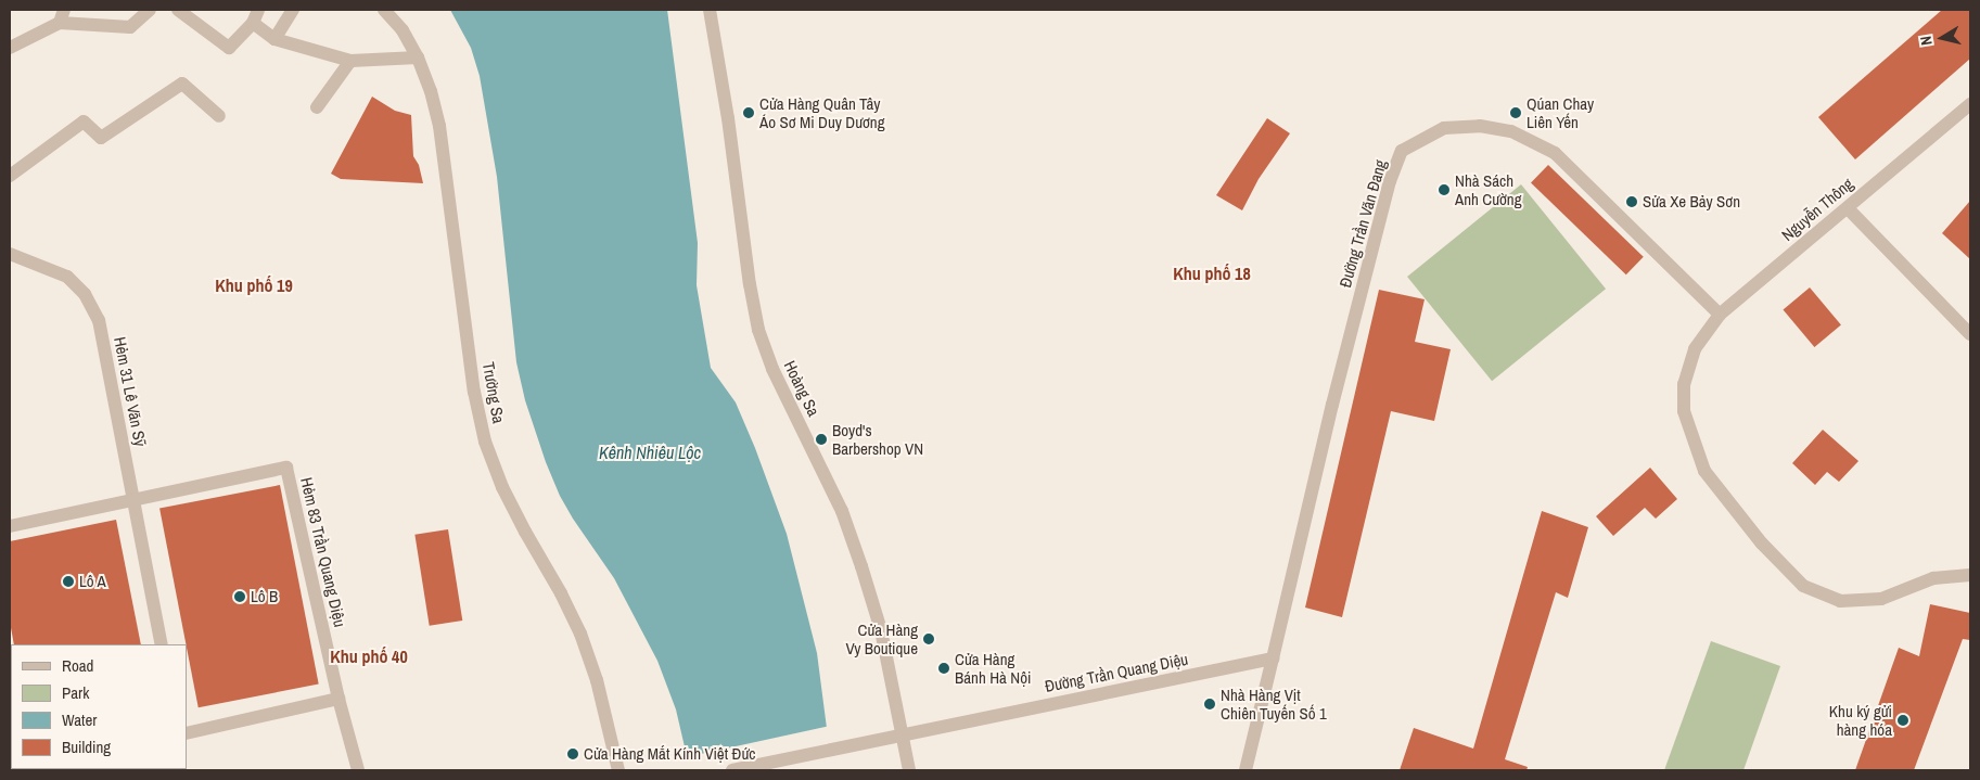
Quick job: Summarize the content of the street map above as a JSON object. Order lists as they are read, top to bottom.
{
  "streets": {
    "street": [
      "Nguyễn Thông",
      "Đường Trần Văn Đang",
      "Hoàng Sa",
      "Hẻm 31 Lê Văn Sỹ",
      "Trường Sa",
      "Hẻm 83 Trần Quang Diệu",
      "Đường Trần Quang Diệu"
    ]
  },
  "crossings": [
    ["Nguyễn Thông", "Đường Trần Văn Đang"],
    ["Đường Trần Văn Đang", "Đường Trần Quang Diệu"],
    ["Hoàng Sa", "Đường Trần Quang Diệu"],
    ["Hẻm 31 Lê Văn Sỹ", "Hẻm 83 Trần Quang Diệu"]
  ],
  "districts": ["Khu phố 18", "Khu phố 19", "Khu phố 40"],
  "water": ["Kênh Nhiêu Lộc"],
  "places": [
    "Cửa Hàng Quân Tây Áo Sơ Mi Duy Dương",
    "Qúan Chay Liên Yến",
    "Nhà Sách Anh Cường",
    "Sửa Xe Bảy Sơn",
    "Boyd's Barbershop VN",
    "Lô A",
    "Lô B",
    "Cửa Hàng Vy Boutique",
    "Cửa Hàng Bánh Hà Nội",
    "Nhà Hàng Vịt Chiên Tuyến Số 1",
    "Khu ký gửi hàng hóa",
    "Cửa Hàng Mắt Kính Việt Đức"
  ],
  "legend": [
    "Road",
    "Park",
    "Water",
    "Building"
  ],
  "north": "left"
}
